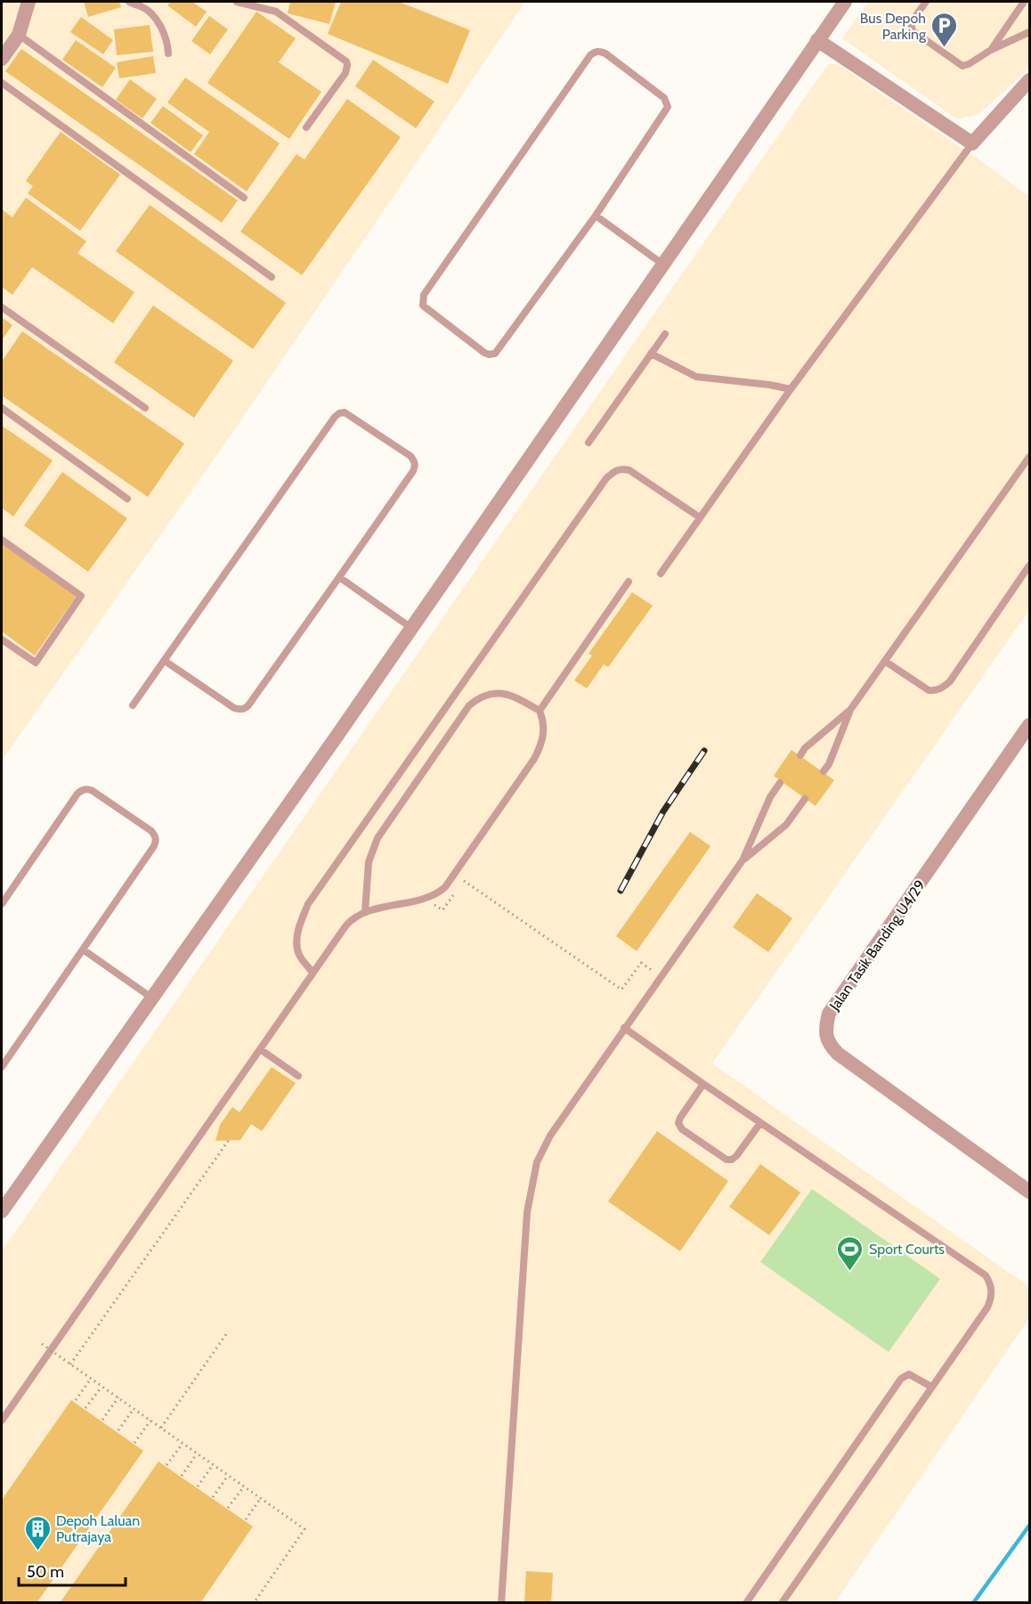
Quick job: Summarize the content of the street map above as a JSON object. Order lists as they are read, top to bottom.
{
  "streets": {
    "street": ["Jalan Tasik Banding U4/29"]
  },
  "places": {
    "parking": ["Bus Depoh Parking"],
    "sports": ["Sport Courts"],
    "building": ["Depoh Laluan Putrajaya"]
  },
  "scale_bar": "50 m"
}
